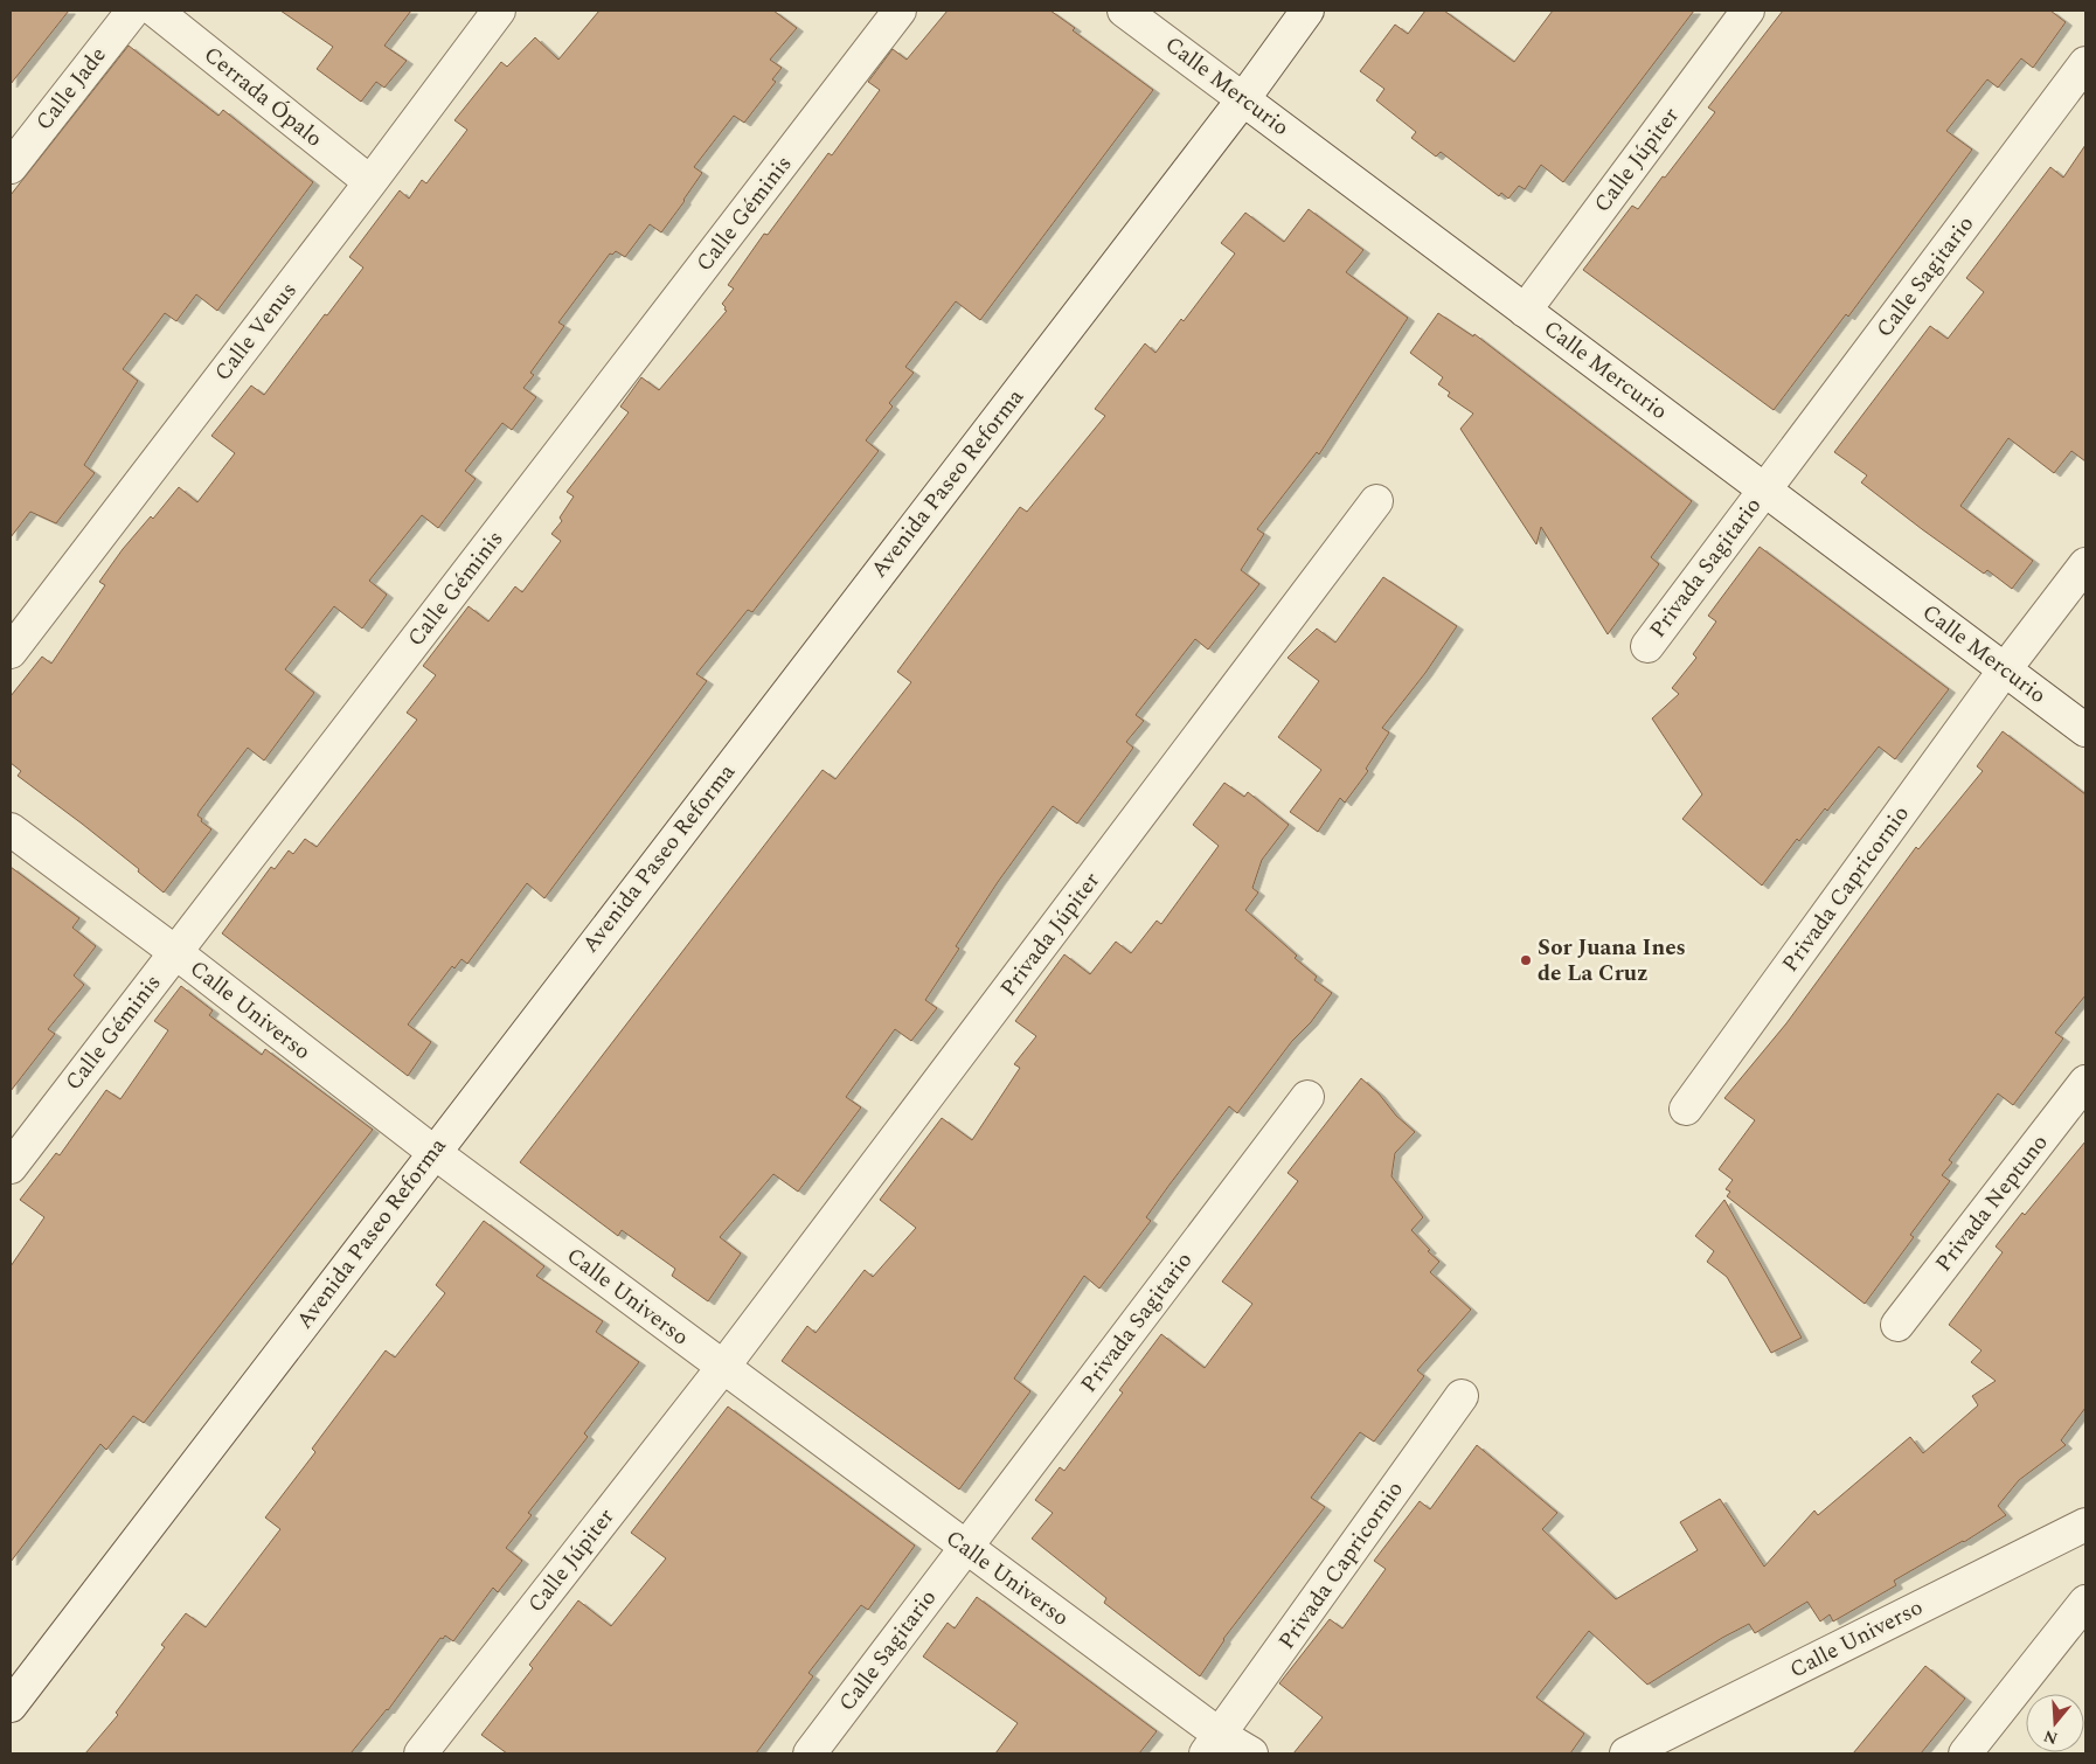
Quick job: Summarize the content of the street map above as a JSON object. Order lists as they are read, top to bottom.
{
  "streets": {
    "street": [
      "Calle Mercurio",
      "Calle Jade",
      "Cerrada Ópalo",
      "Calle Júpiter",
      "Calle Géminis",
      "Calle Sagitario",
      "Calle Venus",
      "Avenida Paseo Reforma",
      "Privada Sagitario",
      "Privada Capricornio",
      "Privada Júpiter",
      "Calle Universo",
      "Privada Neptuno"
    ]
  },
  "crossings": [
    ["Calle Mercurio", "Calle Júpiter"],
    ["Calle Mercurio", "Calle Sagitario"],
    ["Calle Mercurio", "Avenida Paseo Reforma"],
    ["Calle Mercurio", "Privada Sagitario"],
    ["Calle Mercurio", "Privada Capricornio"],
    ["Cerrada Ópalo", "Calle Venus"],
    ["Calle Júpiter", "Privada Júpiter"],
    ["Calle Júpiter", "Calle Universo"],
    ["Calle Géminis", "Calle Universo"],
    ["Calle Sagitario", "Privada Sagitario"],
    ["Calle Sagitario", "Calle Universo"],
    ["Avenida Paseo Reforma", "Calle Universo"],
    ["Privada Sagitario", "Calle Universo"],
    ["Privada Capricornio", "Calle Universo"],
    ["Privada Júpiter", "Calle Universo"]
  ],
  "places": ["Sor Juana Ines de La Cruz"],
  "north": "bottom"
}
